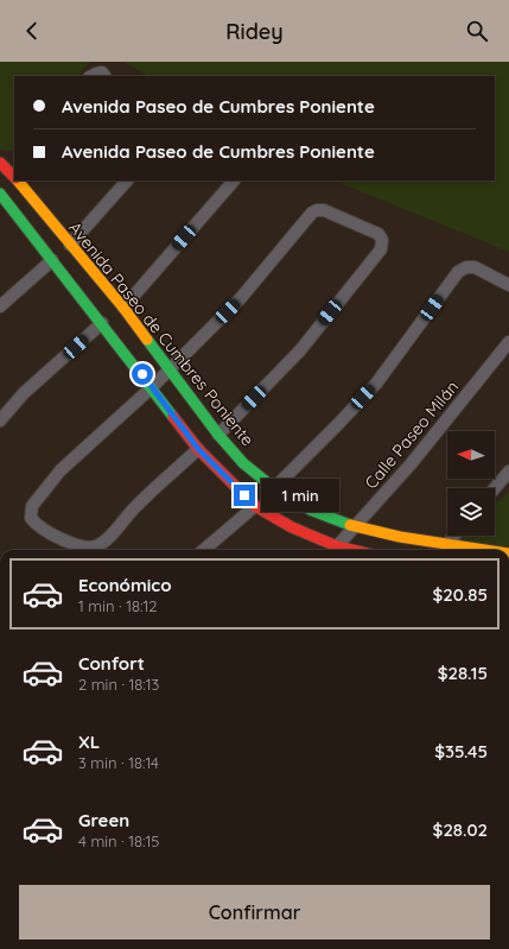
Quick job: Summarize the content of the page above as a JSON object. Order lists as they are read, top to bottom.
{
  "streets": {
    "street": ["Avenida Paseo de Cumbres Poniente", "Calle Paseo Milán"]
  },
  "crossings": [
    ["Avenida Paseo de Cumbres Poniente", "Calle Paseo Milán"]
  ],
  "north": "left",
  "page": {
    "header": "Ridey",
    "banner": ["Avenida Paseo de Cumbres Poniente", "Avenida Paseo de Cumbres Poniente"],
    "bubble": "1 min",
    "list": [
      {
        "name": "Económico",
        "note": "1 min · 18:12",
        "value": "$20.85"
      },
      {
        "name": "Confort",
        "note": "2 min · 18:13",
        "value": "$28.15"
      },
      {
        "name": "XL",
        "note": "3 min · 18:14",
        "value": "$35.45"
      },
      {
        "name": "Green",
        "note": "4 min · 18:15",
        "value": "$28.02"
      }
    ],
    "buttons": "Confirmar"
  }
}
